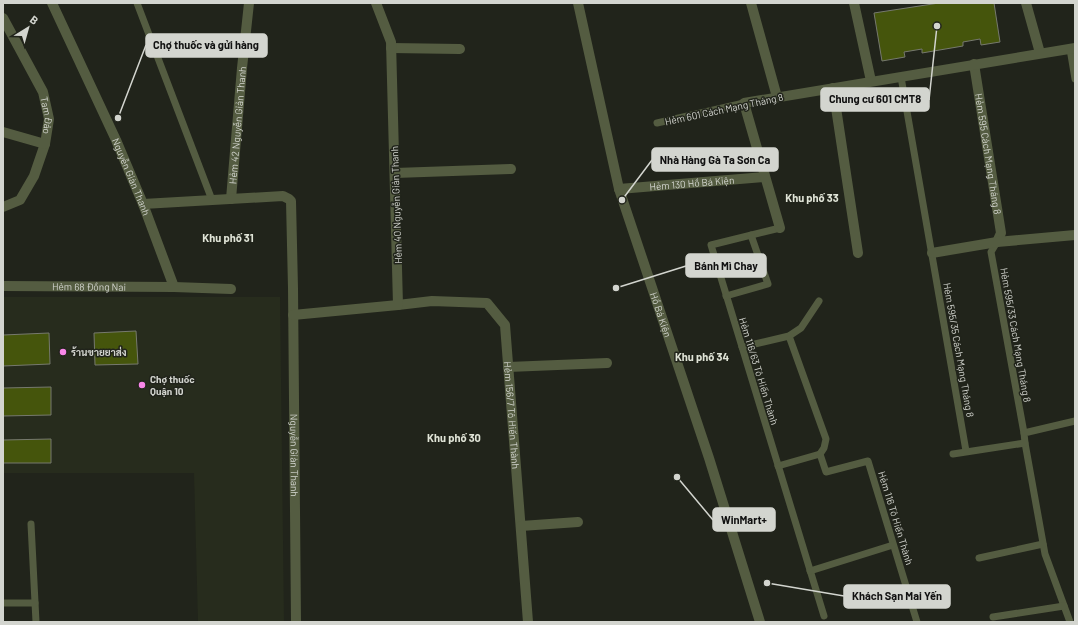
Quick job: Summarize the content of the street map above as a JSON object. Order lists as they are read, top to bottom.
{
  "streets": {
    "street": [
      "Hẻm 601 Cách Mạng Tháng 8",
      "Tam Đảo",
      "Hẻm 42 Nguyễn Giản Thanh",
      "Hẻm 595 Cách Mạng Tháng 8",
      "Nguyễn Giàn Thanh",
      "Hẻm 130 Hồ Bá Kiện",
      "Hẻm 40 Nguyễn Giản Thanh",
      "Hẻm 68 Đồng Nai",
      "Hồ Bá Kiện",
      "Hẻm 156/7 Tô Hiến Thành"
    ],
    "lane": [
      "Hẻm 595/33 Cách Mạng Tháng 8",
      "Hẻm 595/35 Cách Mạng Tháng 8",
      "Hẻm 116/63 Tô Hiến Thành",
      "Hẻm 116 Tô Hiến Thành"
    ]
  },
  "crossings": [
    ["Hẻm 601 Cách Mạng Tháng 8", "Hẻm 595 Cách Mạng Tháng 8"],
    ["Hẻm 42 Nguyễn Giản Thanh", "Nguyễn Giàn Thanh"],
    ["Hẻm 595 Cách Mạng Tháng 8", "Hẻm 595/33 Cách Mạng Tháng 8"],
    ["Nguyễn Giàn Thanh", "Hẻm 68 Đồng Nai"],
    ["Hẻm 130 Hồ Bá Kiện", "Hồ Bá Kiện"],
    ["Hẻm 40 Nguyễn Giản Thanh", "Hẻm 156/7 Tô Hiến Thành"]
  ],
  "districts": [
    "Khu phố 33",
    "Khu phố 31",
    "Khu phố 34",
    "Khu phố 30"
  ],
  "places": [
    "Chung cư 601 CMT8",
    "Chợ thuốc và gửi hàng",
    "Nhà Hàng Gà Ta Sơn Ca",
    "Bánh Mì Chay",
    "ร้านขายยาส่ง",
    "Chợ thuốc Quận 10",
    "WinMart+",
    "Khách Sạn Mai Yến"
  ],
  "north": "top right"
}
